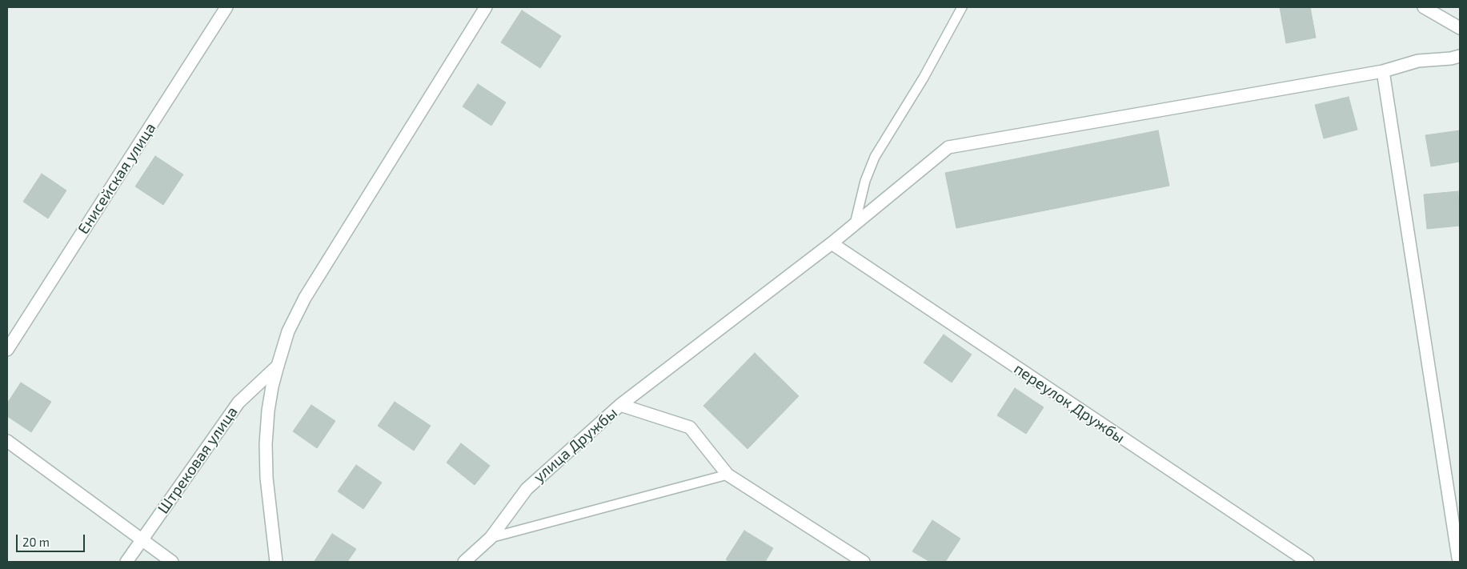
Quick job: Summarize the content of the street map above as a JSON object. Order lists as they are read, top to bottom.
{
  "streets": {
    "street": [
      "Енисейская улица",
      "переулок Дружбы",
      "улица Дружбы",
      "Штрековая улица"
    ]
  },
  "scale_bar": "20 m"
}
